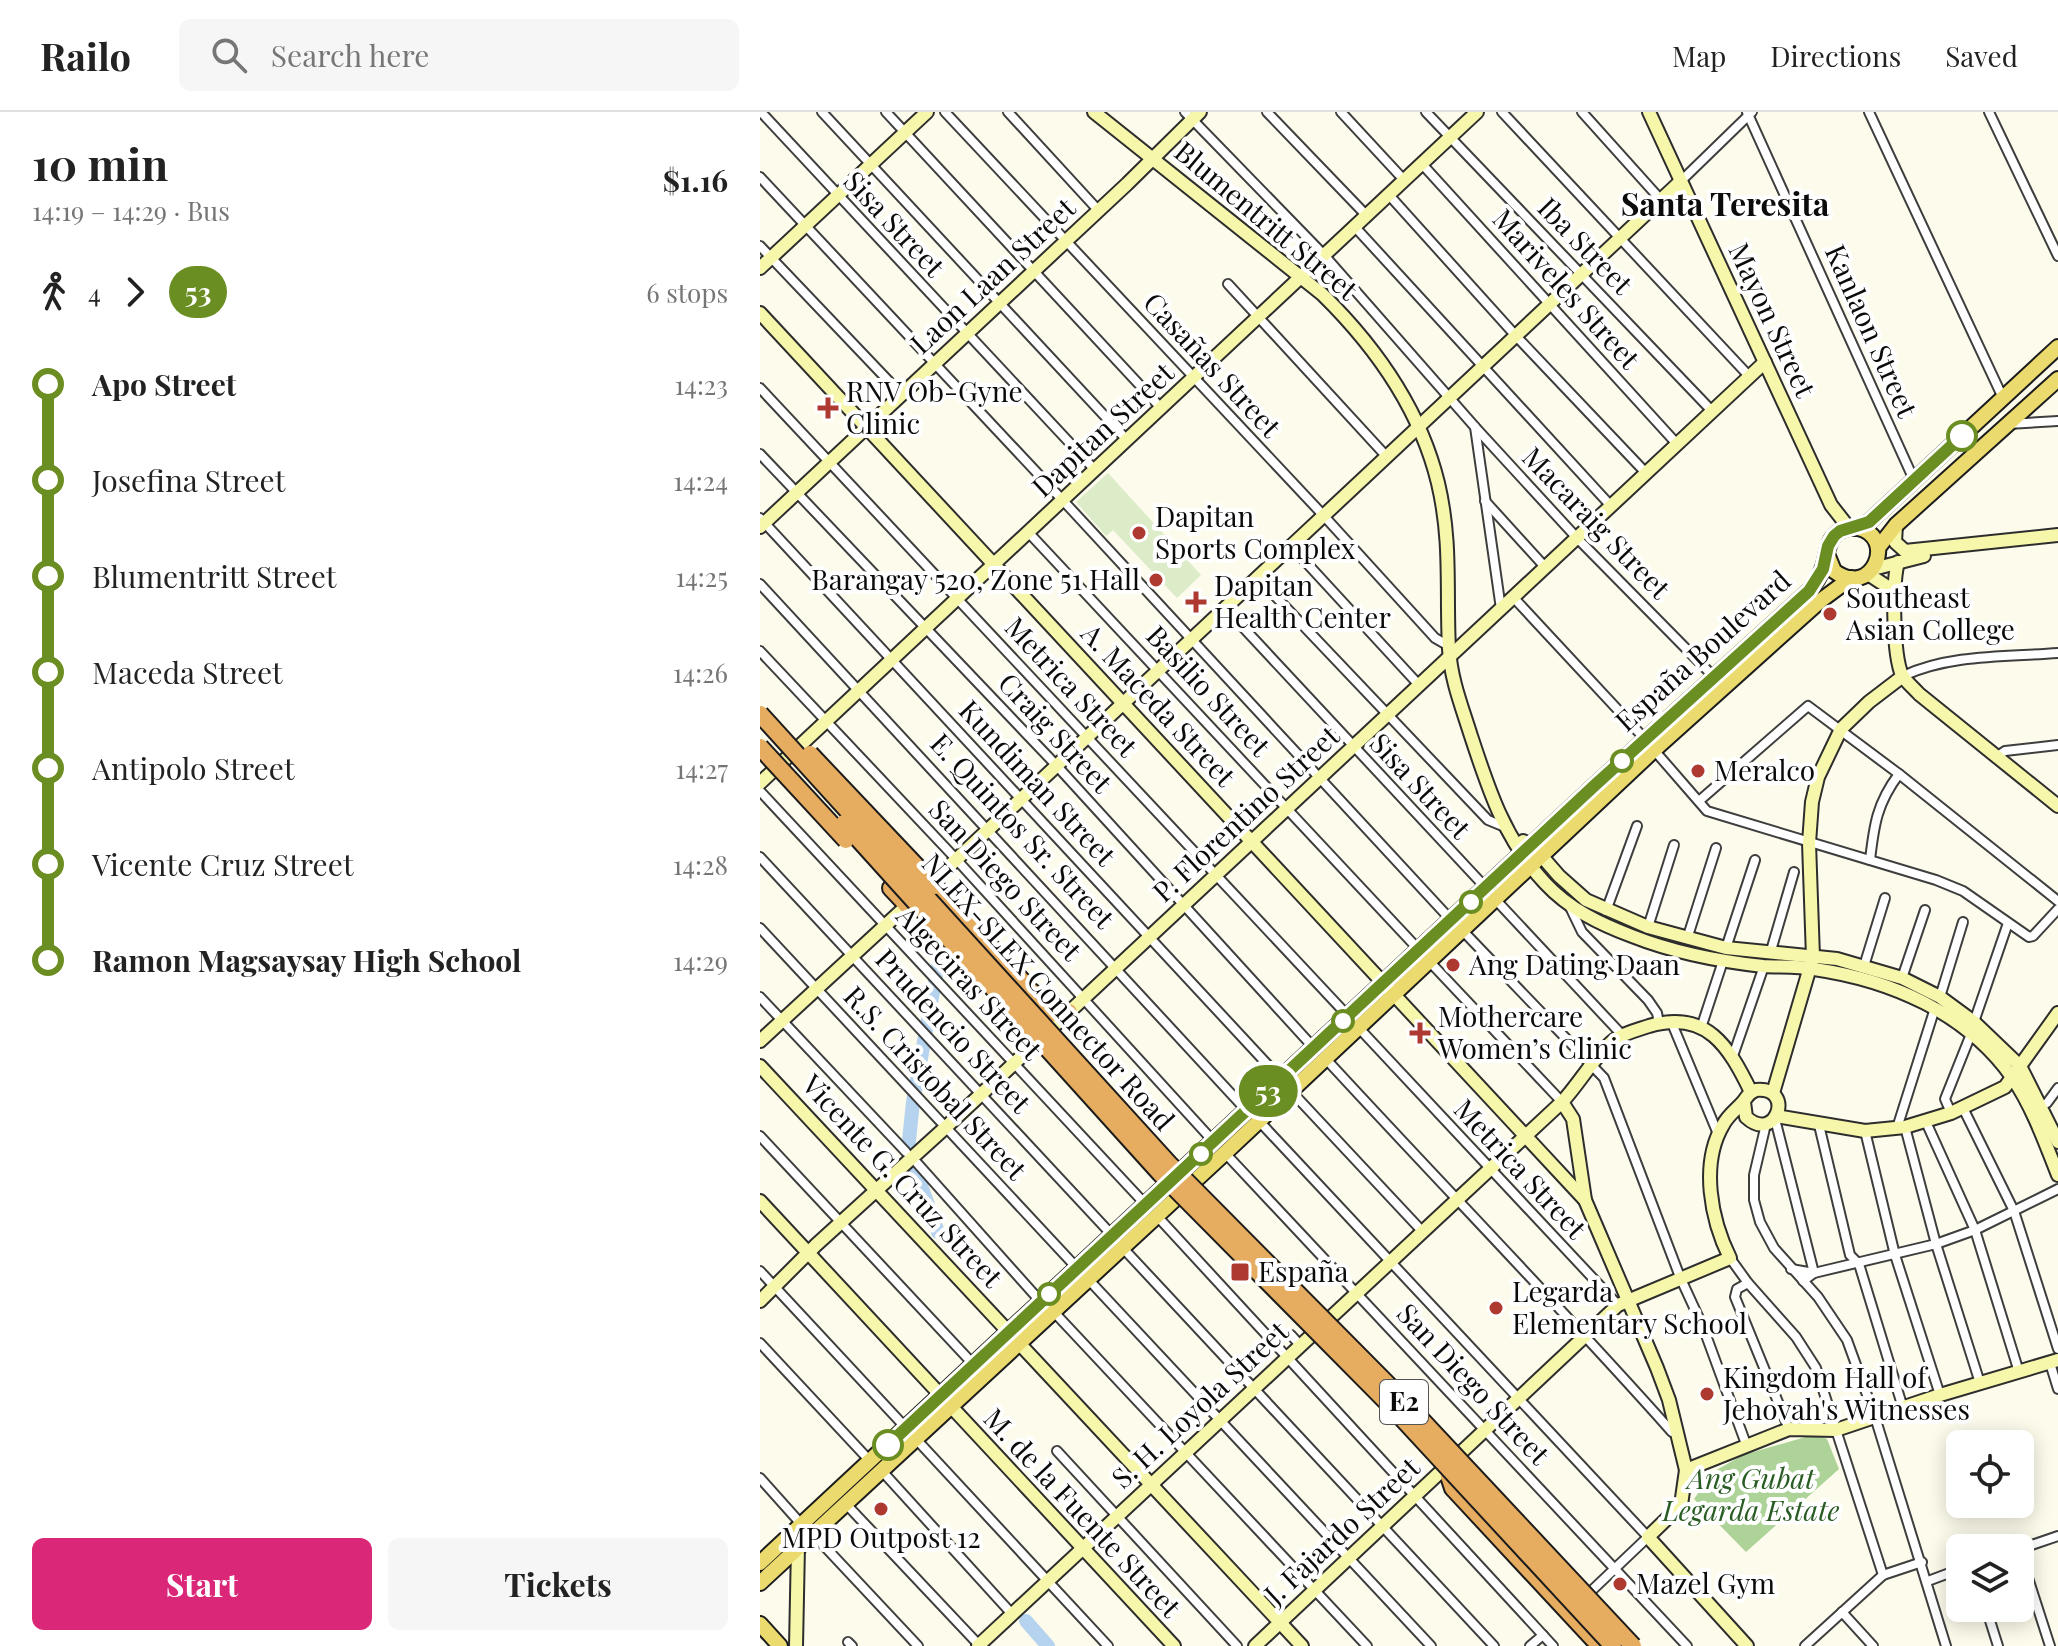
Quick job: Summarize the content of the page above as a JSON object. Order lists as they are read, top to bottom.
{
  "streets": {
    "highway": ["NLEX-SLEX Connector Road", "E2"],
    "main road": ["España Boulevard"],
    "street": [
      "Blumentritt Street",
      "Sisa Street",
      "Iba Street",
      "Laon Laan Street",
      "Mariveles Street",
      "Mayon Street",
      "Kanlaon Street",
      "Casañas Street",
      "Dapitan Street",
      "Macaraig Street",
      "Metrica Street",
      "Basilio Street",
      "A. Maceda Street",
      "Craig Street",
      "Kundiman Street",
      "P. Florentino Street",
      "E. Quintos Sr. Street",
      "San Diego Street",
      "Algeciras Street",
      "Prudencio Street",
      "R.S. Cristobal Street",
      "Vicente G. Cruz Street",
      "S. H. Loyola Street",
      "M. de la Fuente Street",
      "J. Fajardo Street"
    ]
  },
  "crossings": [
    ["Blumentritt Street", "Laon Laan Street"],
    ["Blumentritt Street", "Casañas Street"],
    ["Blumentritt Street", "Dapitan Street"],
    ["Blumentritt Street", "España Boulevard"],
    ["Blumentritt Street", "P. Florentino Street"],
    ["Sisa Street", "Laon Laan Street"],
    ["Sisa Street", "Dapitan Street"],
    ["Sisa Street", "España Boulevard"],
    ["Sisa Street", "P. Florentino Street"],
    ["Sisa Street", "S. H. Loyola Street"],
    ["Iba Street", "Dapitan Street"],
    ["Iba Street", "P. Florentino Street"],
    ["Laon Laan Street", "Casañas Street"],
    ["Laon Laan Street", "Macaraig Street"],
    ["Laon Laan Street", "Metrica Street"],
    ["Laon Laan Street", "A. Maceda Street"],
    ["Laon Laan Street", "Craig Street"],
    ["Laon Laan Street", "Kundiman Street"],
    ["Mariveles Street", "Dapitan Street"],
    ["Mariveles Street", "P. Florentino Street"],
    ["Mayon Street", "España Boulevard"],
    ["Mayon Street", "P. Florentino Street"],
    ["Casañas Street", "Dapitan Street"],
    ["Casañas Street", "P. Florentino Street"],
    ["Dapitan Street", "Macaraig Street"],
    ["Dapitan Street", "Metrica Street"],
    ["Dapitan Street", "Basilio Street"],
    ["Dapitan Street", "A. Maceda Street"],
    ["Dapitan Street", "Craig Street"],
    ["Dapitan Street", "Kundiman Street"],
    ["Dapitan Street", "E. Quintos Sr. Street"],
    ["Dapitan Street", "San Diego Street"],
    ["Macaraig Street", "España Boulevard"],
    ["Macaraig Street", "P. Florentino Street"],
    ["España Boulevard", "Metrica Street"],
    ["España Boulevard", "Basilio Street"],
    ["España Boulevard", "A. Maceda Street"],
    ["España Boulevard", "Craig Street"],
    ["España Boulevard", "Kundiman Street"],
    ["España Boulevard", "E. Quintos Sr. Street"],
    ["España Boulevard", "San Diego Street"],
    ["España Boulevard", "Algeciras Street"],
    ["España Boulevard", "Prudencio Street"],
    ["España Boulevard", "R.S. Cristobal Street"],
    ["España Boulevard", "Vicente G. Cruz Street"],
    ["España Boulevard", "M. de la Fuente Street"],
    ["Metrica Street", "P. Florentino Street"],
    ["Metrica Street", "S. H. Loyola Street"],
    ["Metrica Street", "J. Fajardo Street"],
    ["Basilio Street", "P. Florentino Street"],
    ["Basilio Street", "S. H. Loyola Street"],
    ["A. Maceda Street", "P. Florentino Street"],
    ["A. Maceda Street", "S. H. Loyola Street"],
    ["Craig Street", "P. Florentino Street"],
    ["Craig Street", "S. H. Loyola Street"],
    ["Craig Street", "J. Fajardo Street"],
    ["Kundiman Street", "P. Florentino Street"],
    ["Kundiman Street", "S. H. Loyola Street"],
    ["P. Florentino Street", "E. Quintos Sr. Street"],
    ["P. Florentino Street", "San Diego Street"],
    ["P. Florentino Street", "Algeciras Street"],
    ["P. Florentino Street", "Prudencio Street"],
    ["P. Florentino Street", "R.S. Cristobal Street"],
    ["P. Florentino Street", "Vicente G. Cruz Street"],
    ["P. Florentino Street", "M. de la Fuente Street"],
    ["E. Quintos Sr. Street", "S. H. Loyola Street"],
    ["E. Quintos Sr. Street", "J. Fajardo Street"],
    ["San Diego Street", "S. H. Loyola Street"],
    ["San Diego Street", "J. Fajardo Street"],
    ["Algeciras Street", "S. H. Loyola Street"],
    ["Algeciras Street", "J. Fajardo Street"],
    ["Prudencio Street", "S. H. Loyola Street"],
    ["Prudencio Street", "J. Fajardo Street"],
    ["R.S. Cristobal Street", "S. H. Loyola Street"],
    ["R.S. Cristobal Street", "J. Fajardo Street"],
    ["Vicente G. Cruz Street", "S. H. Loyola Street"],
    ["Vicente G. Cruz Street", "J. Fajardo Street"],
    ["S. H. Loyola Street", "M. de la Fuente Street"]
  ],
  "districts": ["Santa Teresita"],
  "parks": ["Ang Gubat Legarda Estate"],
  "places": {
    "health": ["RNV Ob-Gyne Clinic", "Dapitan Health Center", "Mothercare Women’s Clinic"],
    "other": [
      "Dapitan Sports Complex",
      "Barangay 520, Zone 51 Hall",
      "Southeast Asian College",
      "Meralco",
      "Ang Dating Daan",
      "Legarda Elementary School",
      "Kingdom Hall of Jehovah's Witnesses",
      "MPD Outpost 12",
      "Mazel Gym"
    ],
    "transit": ["España"]
  },
  "lines": ["bus line 53"],
  "page": {
    "header": "Railo",
    "search": "Search here",
    "nav": ["Map", "Directions", "Saved"],
    "heading": ["10 min", "14:19 – 14:29 · Bus", "$1.16"],
    "on_map": "53",
    "legs": ["4", "53", "6 stops"],
    "list": [
      {
        "name": "Apo Street",
        "value": "14:23"
      },
      {
        "name": "Josefina Street",
        "value": "14:24"
      },
      {
        "name": "Blumentritt Street",
        "value": "14:25"
      },
      {
        "name": "Maceda Street",
        "value": "14:26"
      },
      {
        "name": "Antipolo Street",
        "value": "14:27"
      },
      {
        "name": "Vicente Cruz Street",
        "value": "14:28"
      },
      {
        "name": "Ramon Magsaysay High School",
        "value": "14:29"
      }
    ],
    "buttons": ["Start", "Tickets"]
  }
}
